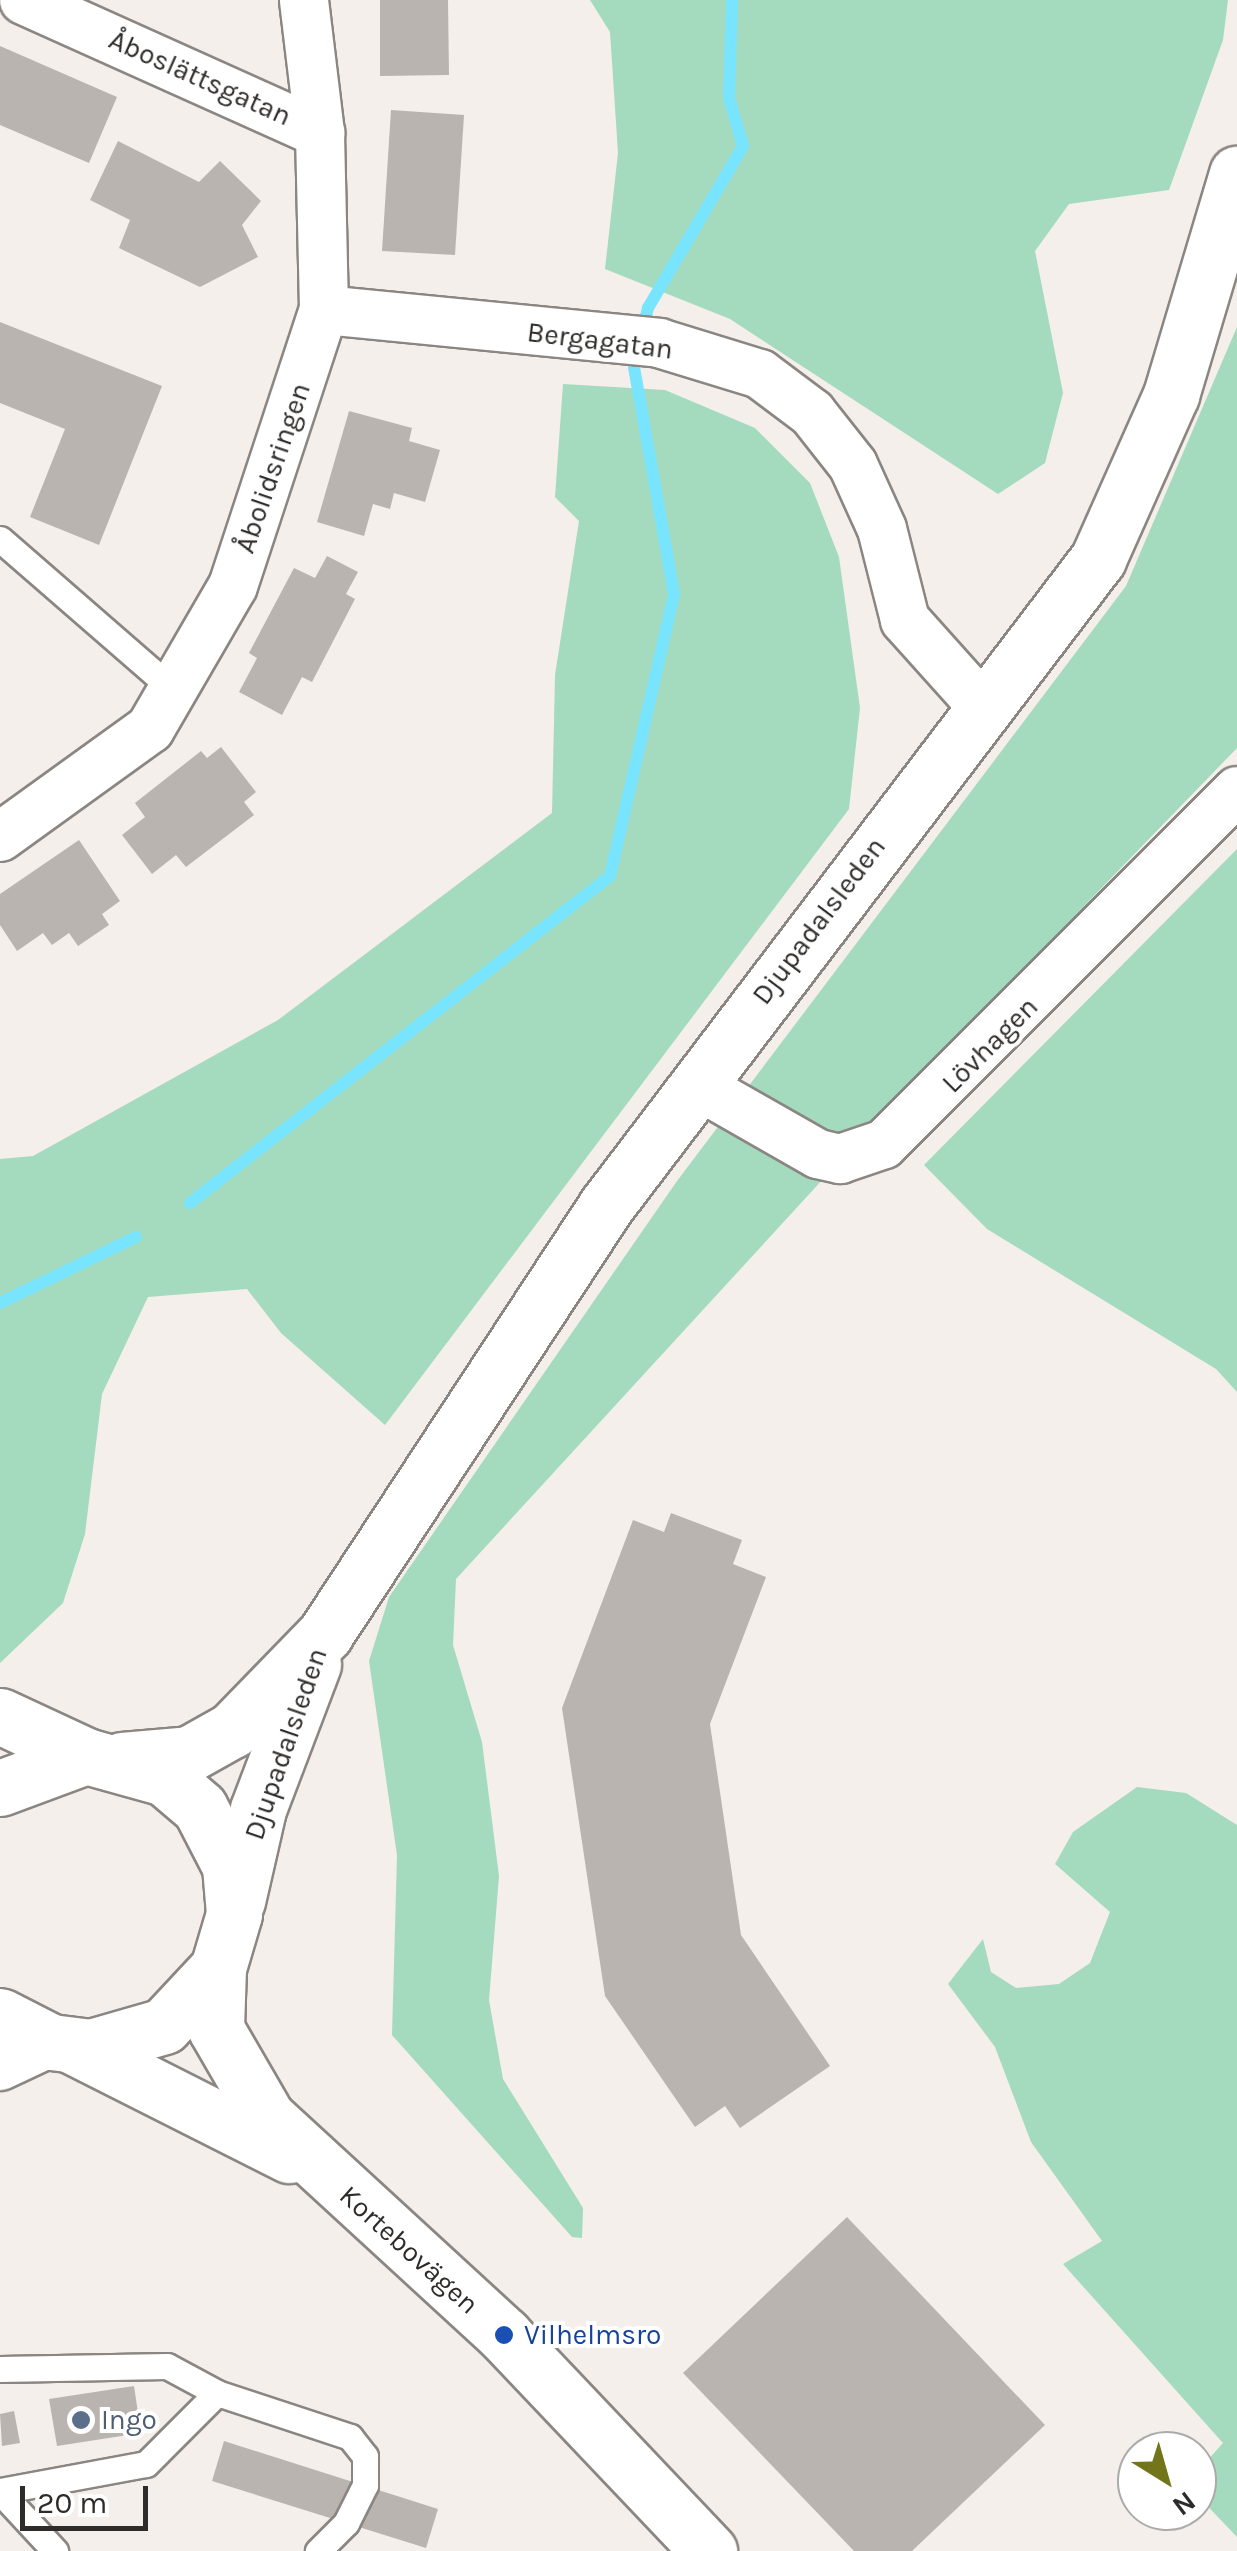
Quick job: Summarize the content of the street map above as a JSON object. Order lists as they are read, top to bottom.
{
  "streets": {
    "street": [
      "Åboslättsgatan",
      "Bergagatan",
      "Åbolidsringen",
      "Djupadalsleden",
      "Lövhagen",
      "Kortebovägen"
    ]
  },
  "crossings": [
    ["Åboslättsgatan", "Åbolidsringen"],
    ["Bergagatan", "Åbolidsringen"],
    ["Bergagatan", "Djupadalsleden"],
    ["Djupadalsleden", "Lövhagen"],
    ["Djupadalsleden", "Kortebovägen"]
  ],
  "places": ["Vilhelmsro", "Ingo"],
  "scale_bar": "20 m",
  "north": "bottom right"
}
